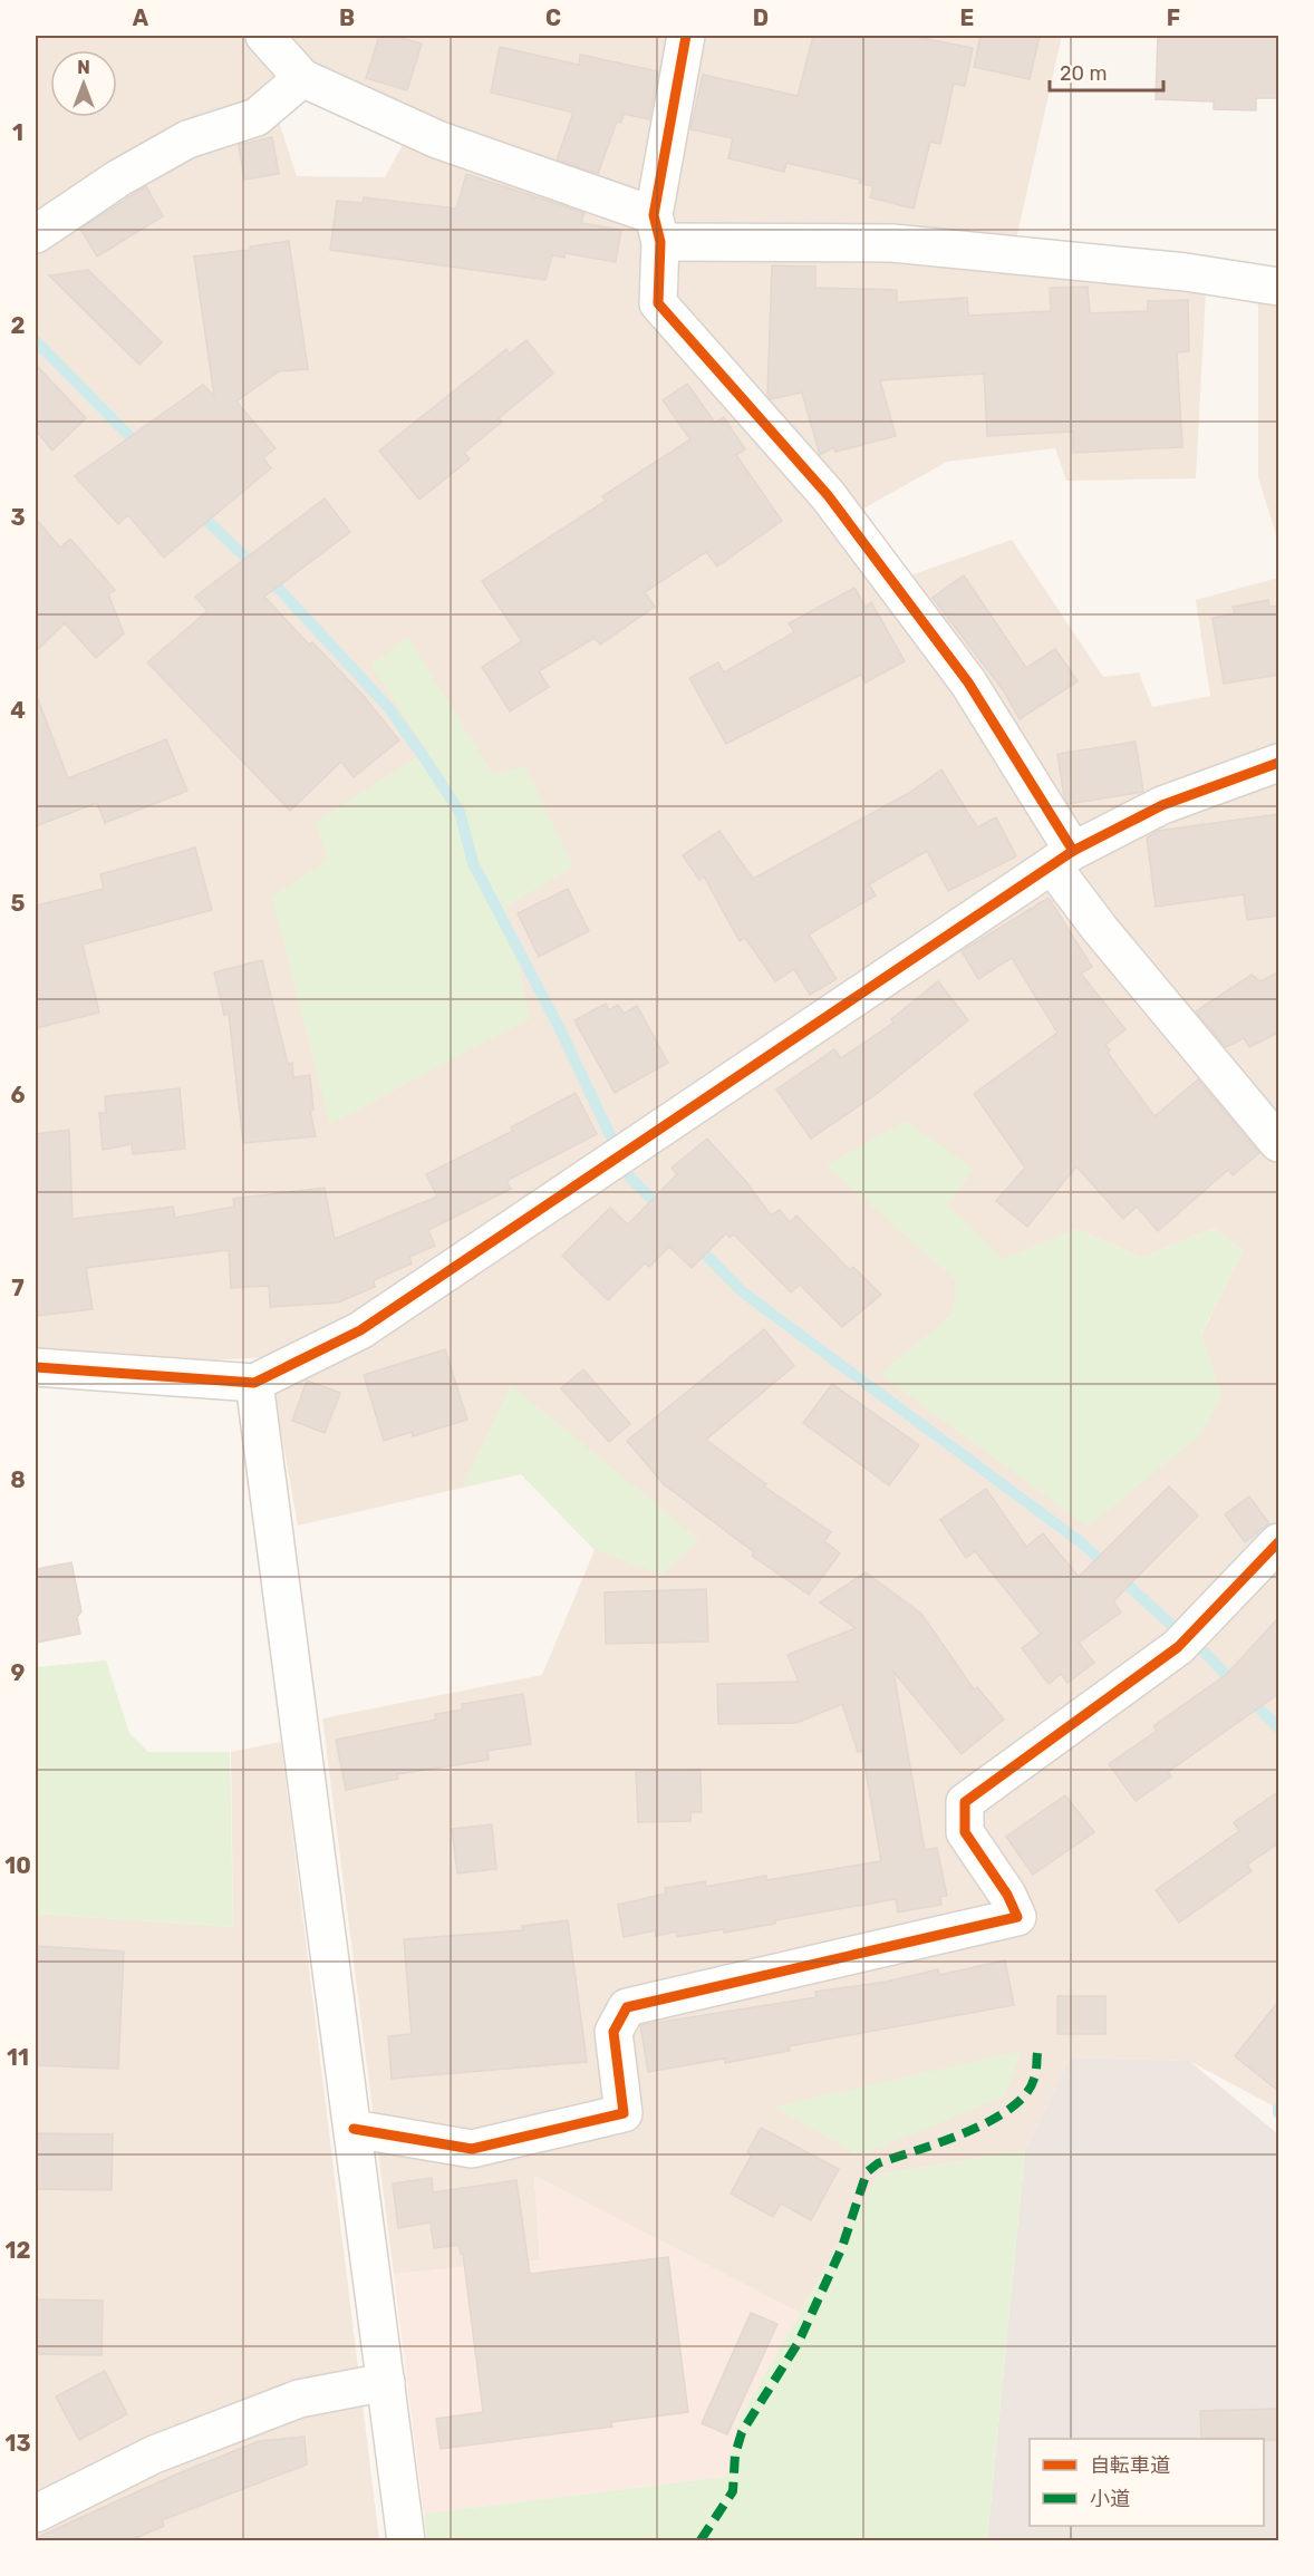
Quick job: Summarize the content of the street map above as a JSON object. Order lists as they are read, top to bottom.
{
  "legend": ["自転車道", "小道"],
  "scale_bar": "20 m",
  "north": "top",
  "grid": {
    "columns": [
      "A",
      "B",
      "C",
      "D",
      "E",
      "F"
    ],
    "rows": [
      "1",
      "2",
      "3",
      "4",
      "5",
      "6",
      "7",
      "8",
      "9",
      "10",
      "11",
      "12",
      "13"
    ]
  }
}
